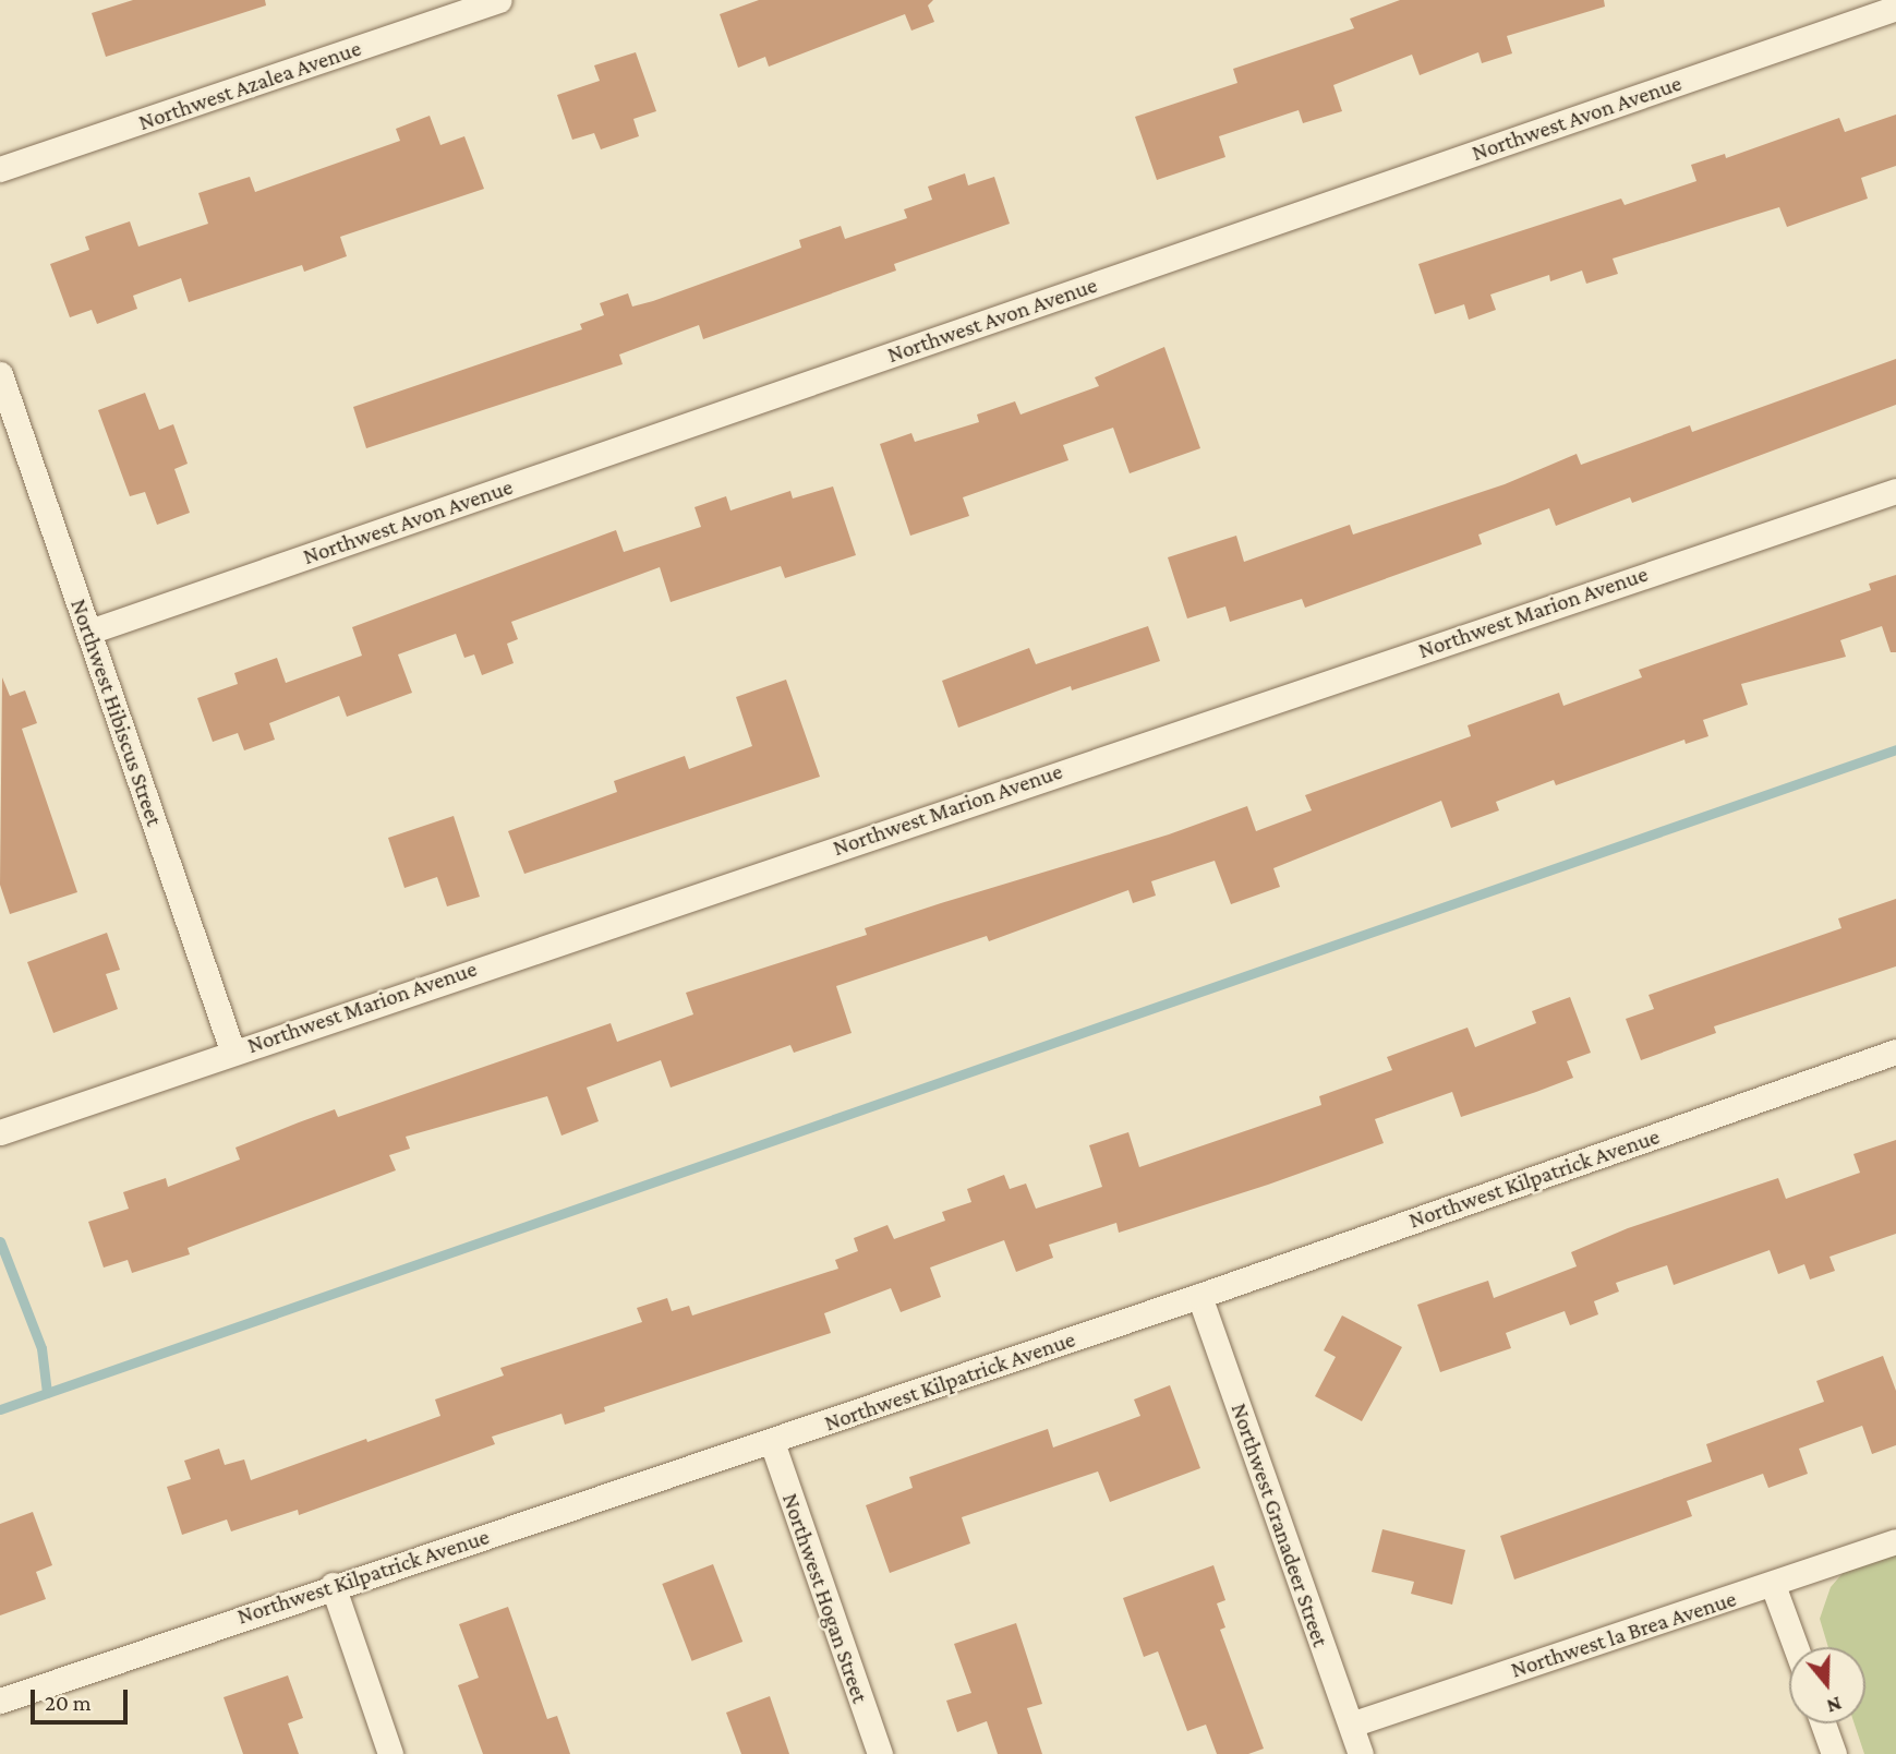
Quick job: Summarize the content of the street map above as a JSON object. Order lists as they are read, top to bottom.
{
  "streets": {
    "street": [
      "Northwest Azalea Avenue",
      "Northwest Avon Avenue",
      "Northwest Marion Avenue",
      "Northwest Hibiscus Street",
      "Northwest Kilpatrick Avenue",
      "Northwest Granadeer Street",
      "Northwest Hogan Street",
      "Northwest la Brea Avenue"
    ]
  },
  "crossings": [
    ["Northwest Avon Avenue", "Northwest Hibiscus Street"],
    ["Northwest Marion Avenue", "Northwest Hibiscus Street"],
    ["Northwest Kilpatrick Avenue", "Northwest Granadeer Street"],
    ["Northwest Kilpatrick Avenue", "Northwest Hogan Street"],
    ["Northwest Granadeer Street", "Northwest la Brea Avenue"]
  ],
  "scale_bar": "20 m",
  "north": "bottom"
}
